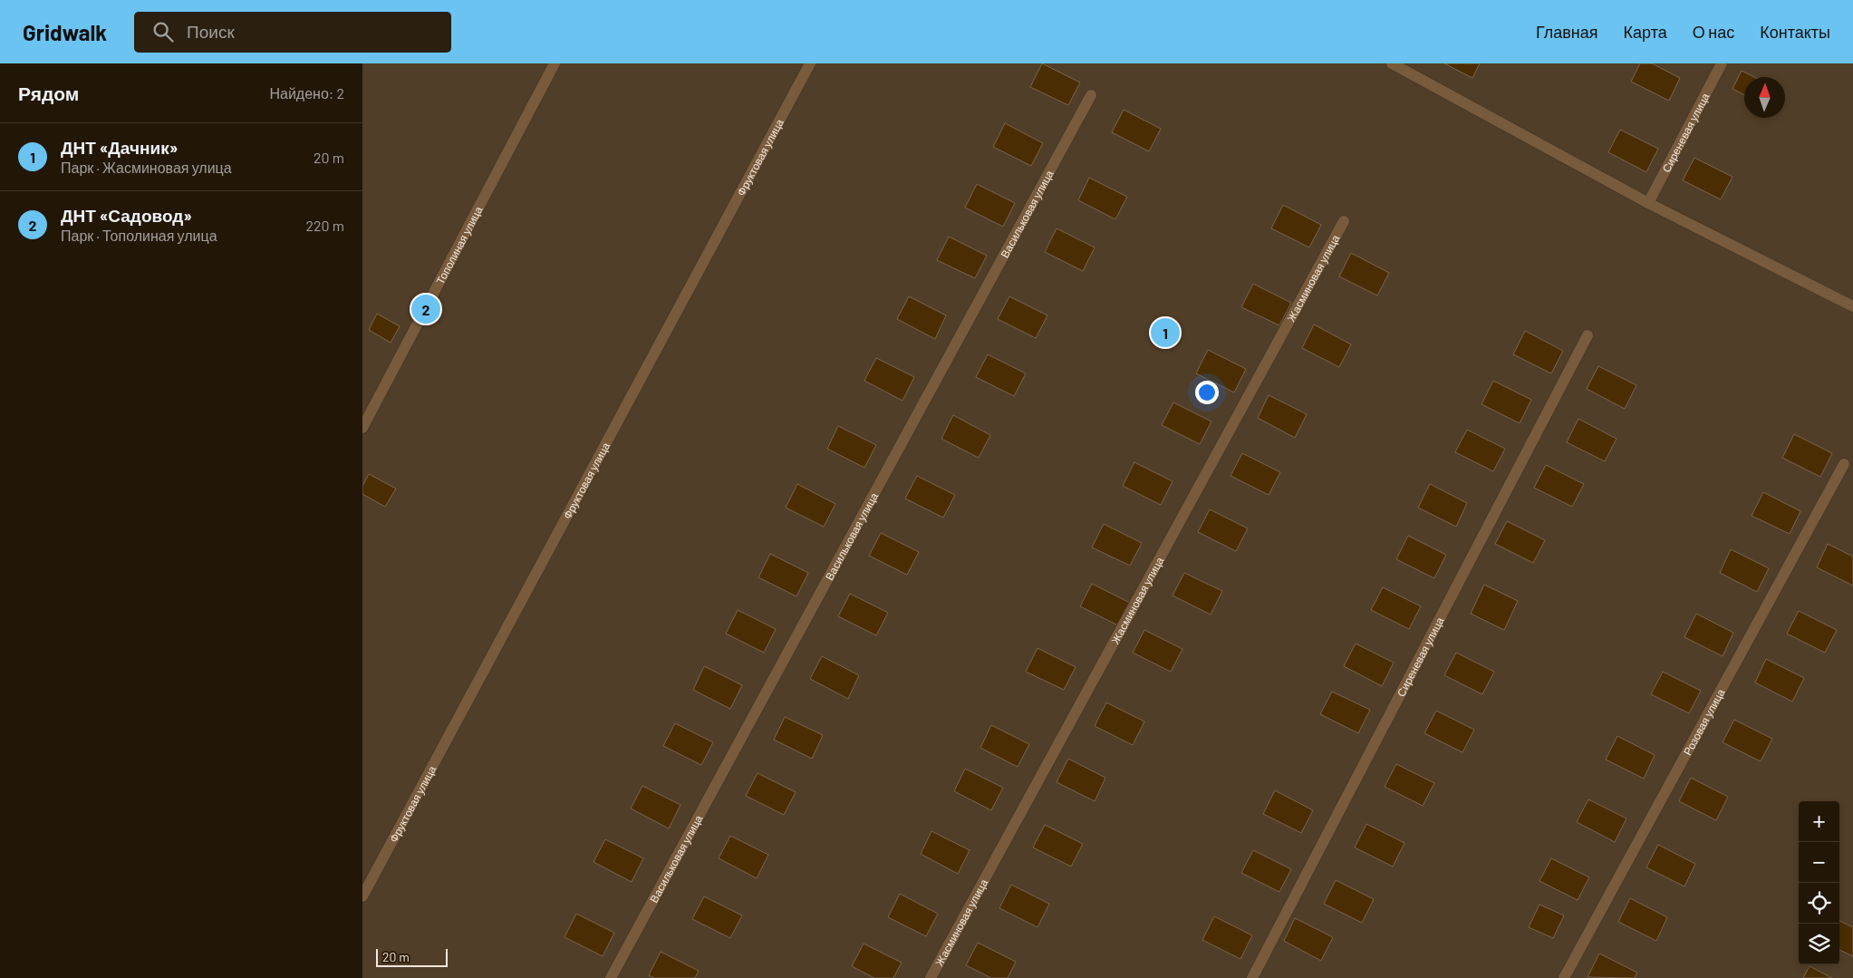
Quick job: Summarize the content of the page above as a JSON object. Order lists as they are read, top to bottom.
{
  "streets": {
    "street": [
      "Сиреневая улица",
      "Фруктовая улица",
      "Васильковая улица",
      "Тополиная улица",
      "Жасминовая улица",
      "Розовая улица"
    ]
  },
  "scale_bar": "20 m",
  "north": "top",
  "page": {
    "header": "Gridwalk",
    "search": "Поиск",
    "nav": [
      "Главная",
      "Карта",
      "О нас",
      "Контакты"
    ],
    "heading": ["Рядом", "Найдено: 2"],
    "list": [
      {
        "mark": "1",
        "name": "ДНТ «Дачник»",
        "note": "Парк · Жасминовая улица",
        "value": "20 m"
      },
      {
        "mark": "2",
        "name": "ДНТ «Садовод»",
        "note": "Парк · Тополиная улица",
        "value": "220 m"
      }
    ],
    "pins": ["2", "1"],
    "map_buttons": ["+", "−"],
    "scale": "20 m"
  }
}
